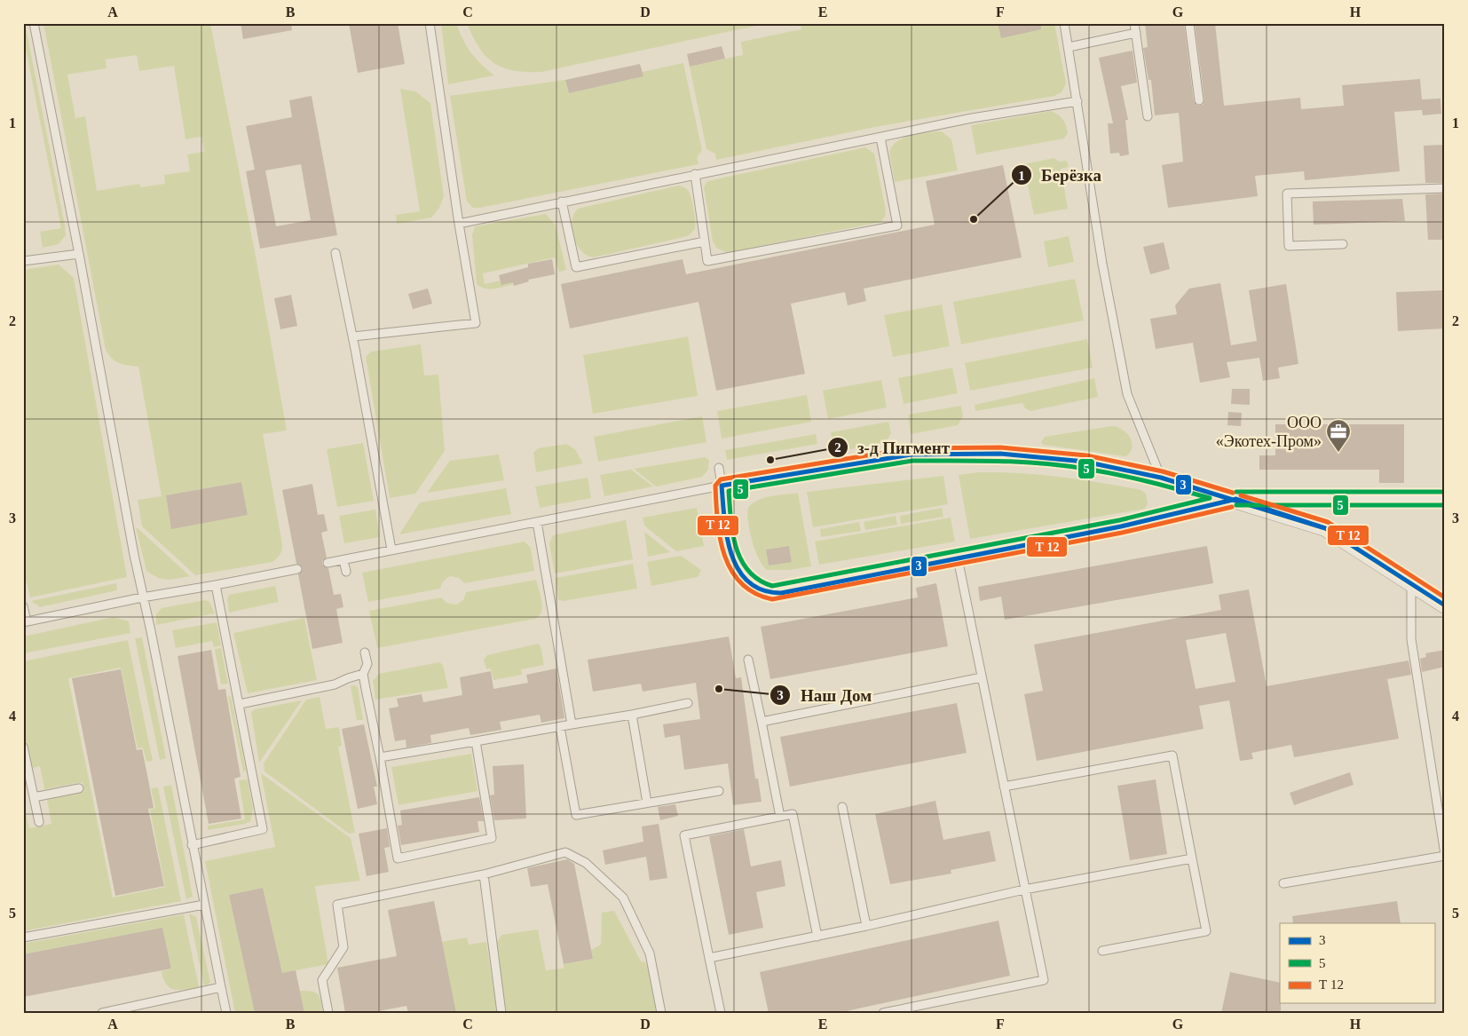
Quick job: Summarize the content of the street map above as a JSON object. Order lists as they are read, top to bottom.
{
  "places": {
    "other": ["Берёзка", "з-д Пигмент", "Наш Дом"],
    "office": ["ООО «Экотех-Пром»"]
  },
  "lines": ["transit line 3", "transit line 5"],
  "legend": ["3", "5", "Т 12"],
  "grid": {
    "columns": [
      "A",
      "B",
      "C",
      "D",
      "E",
      "F",
      "G",
      "H"
    ],
    "rows": [
      "1",
      "2",
      "3",
      "4",
      "5"
    ]
  }
}
